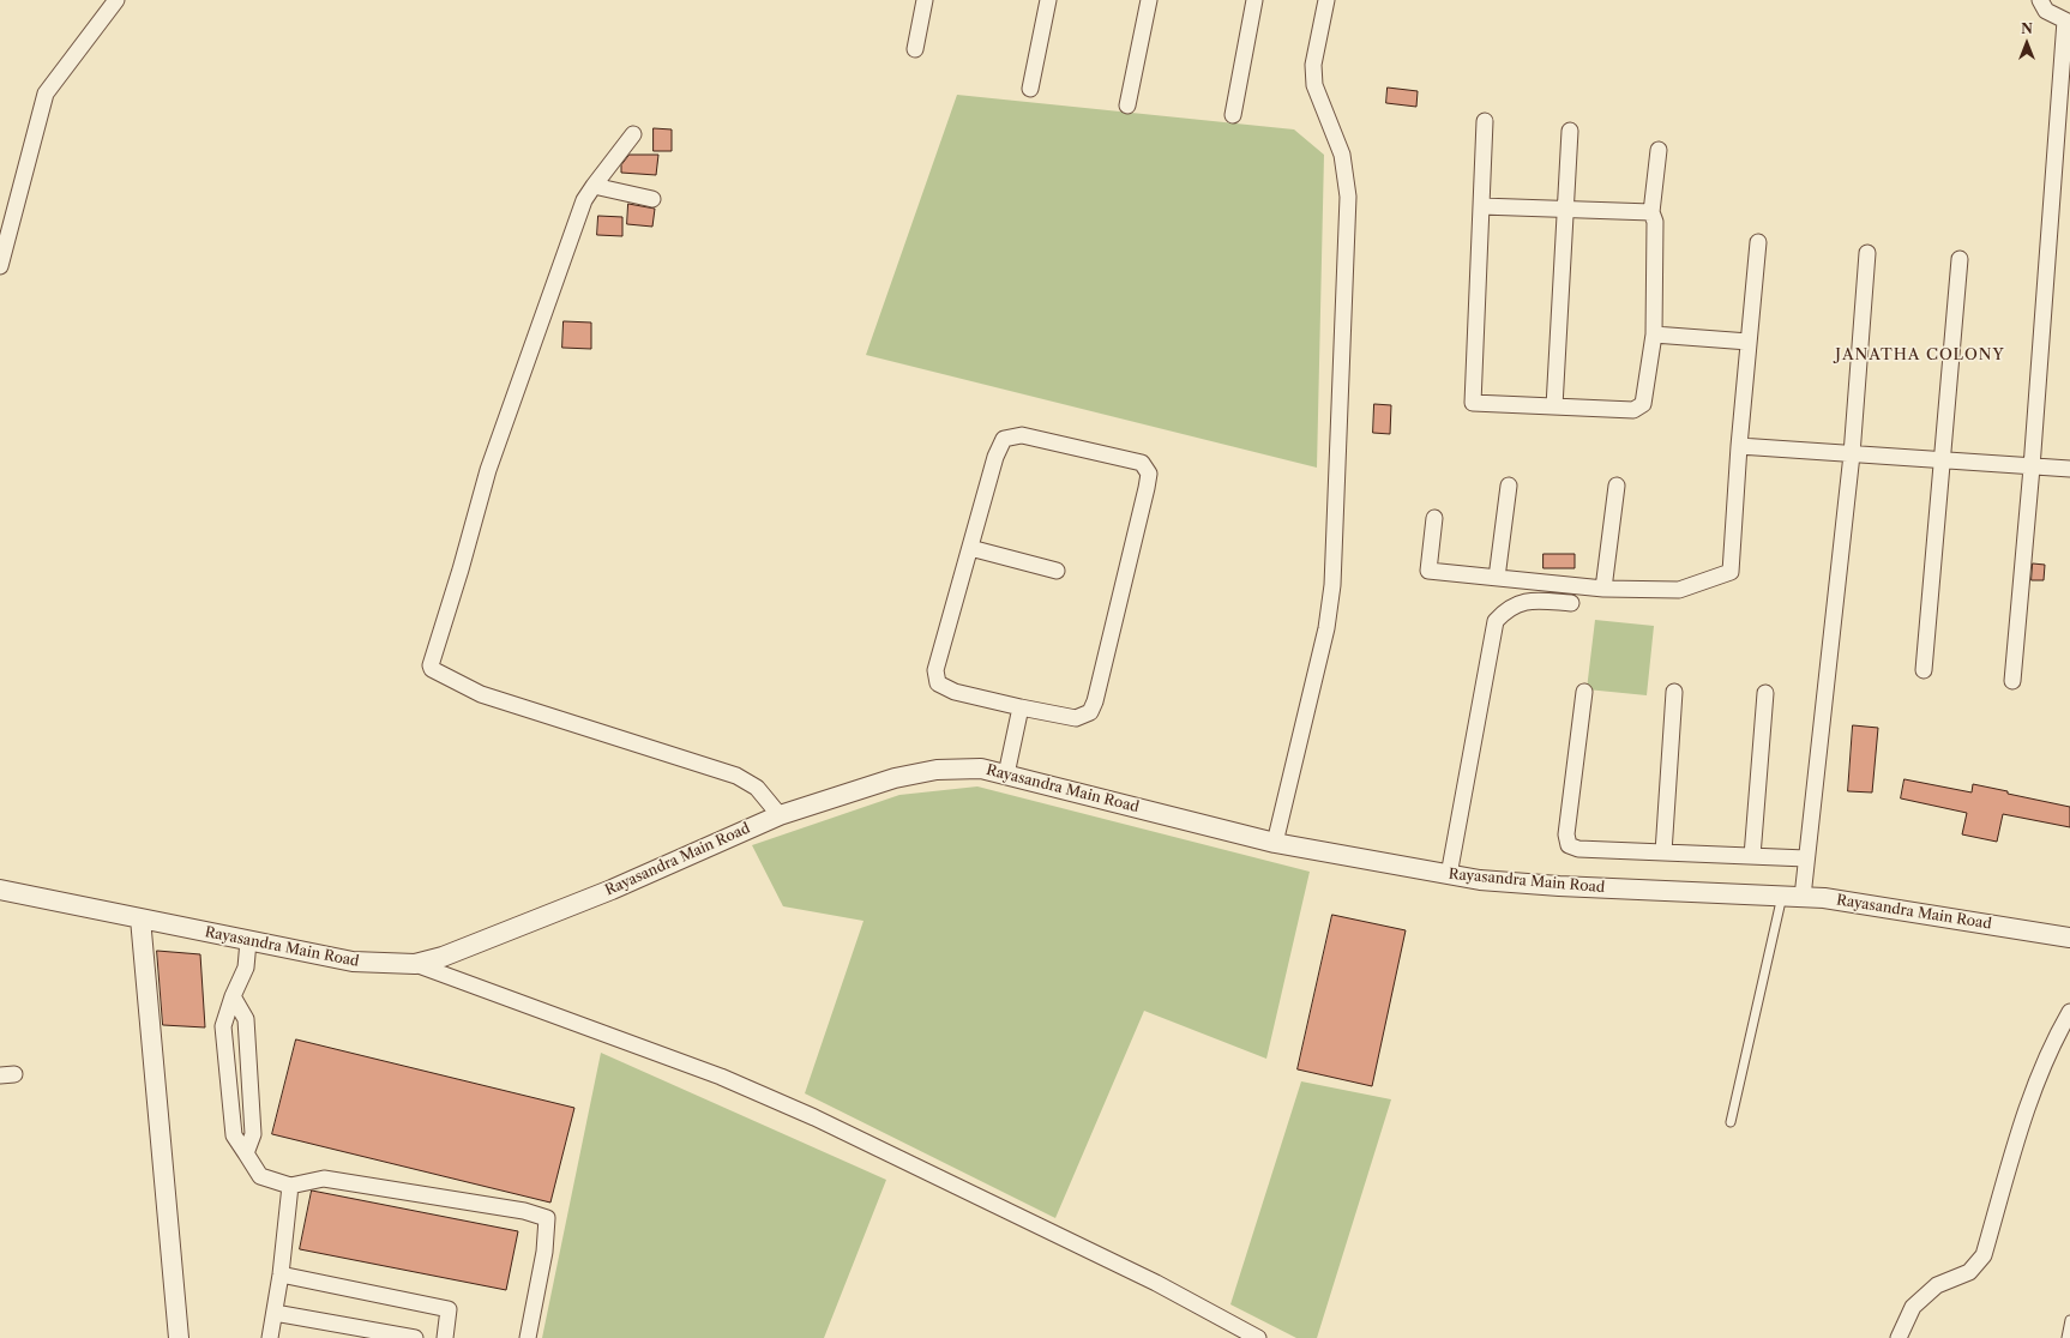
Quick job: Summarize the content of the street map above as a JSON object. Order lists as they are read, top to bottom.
{
  "streets": {
    "street": ["Rayasandra Main Road"]
  },
  "districts": ["JANATHA COLONY"],
  "north": "top"
}
